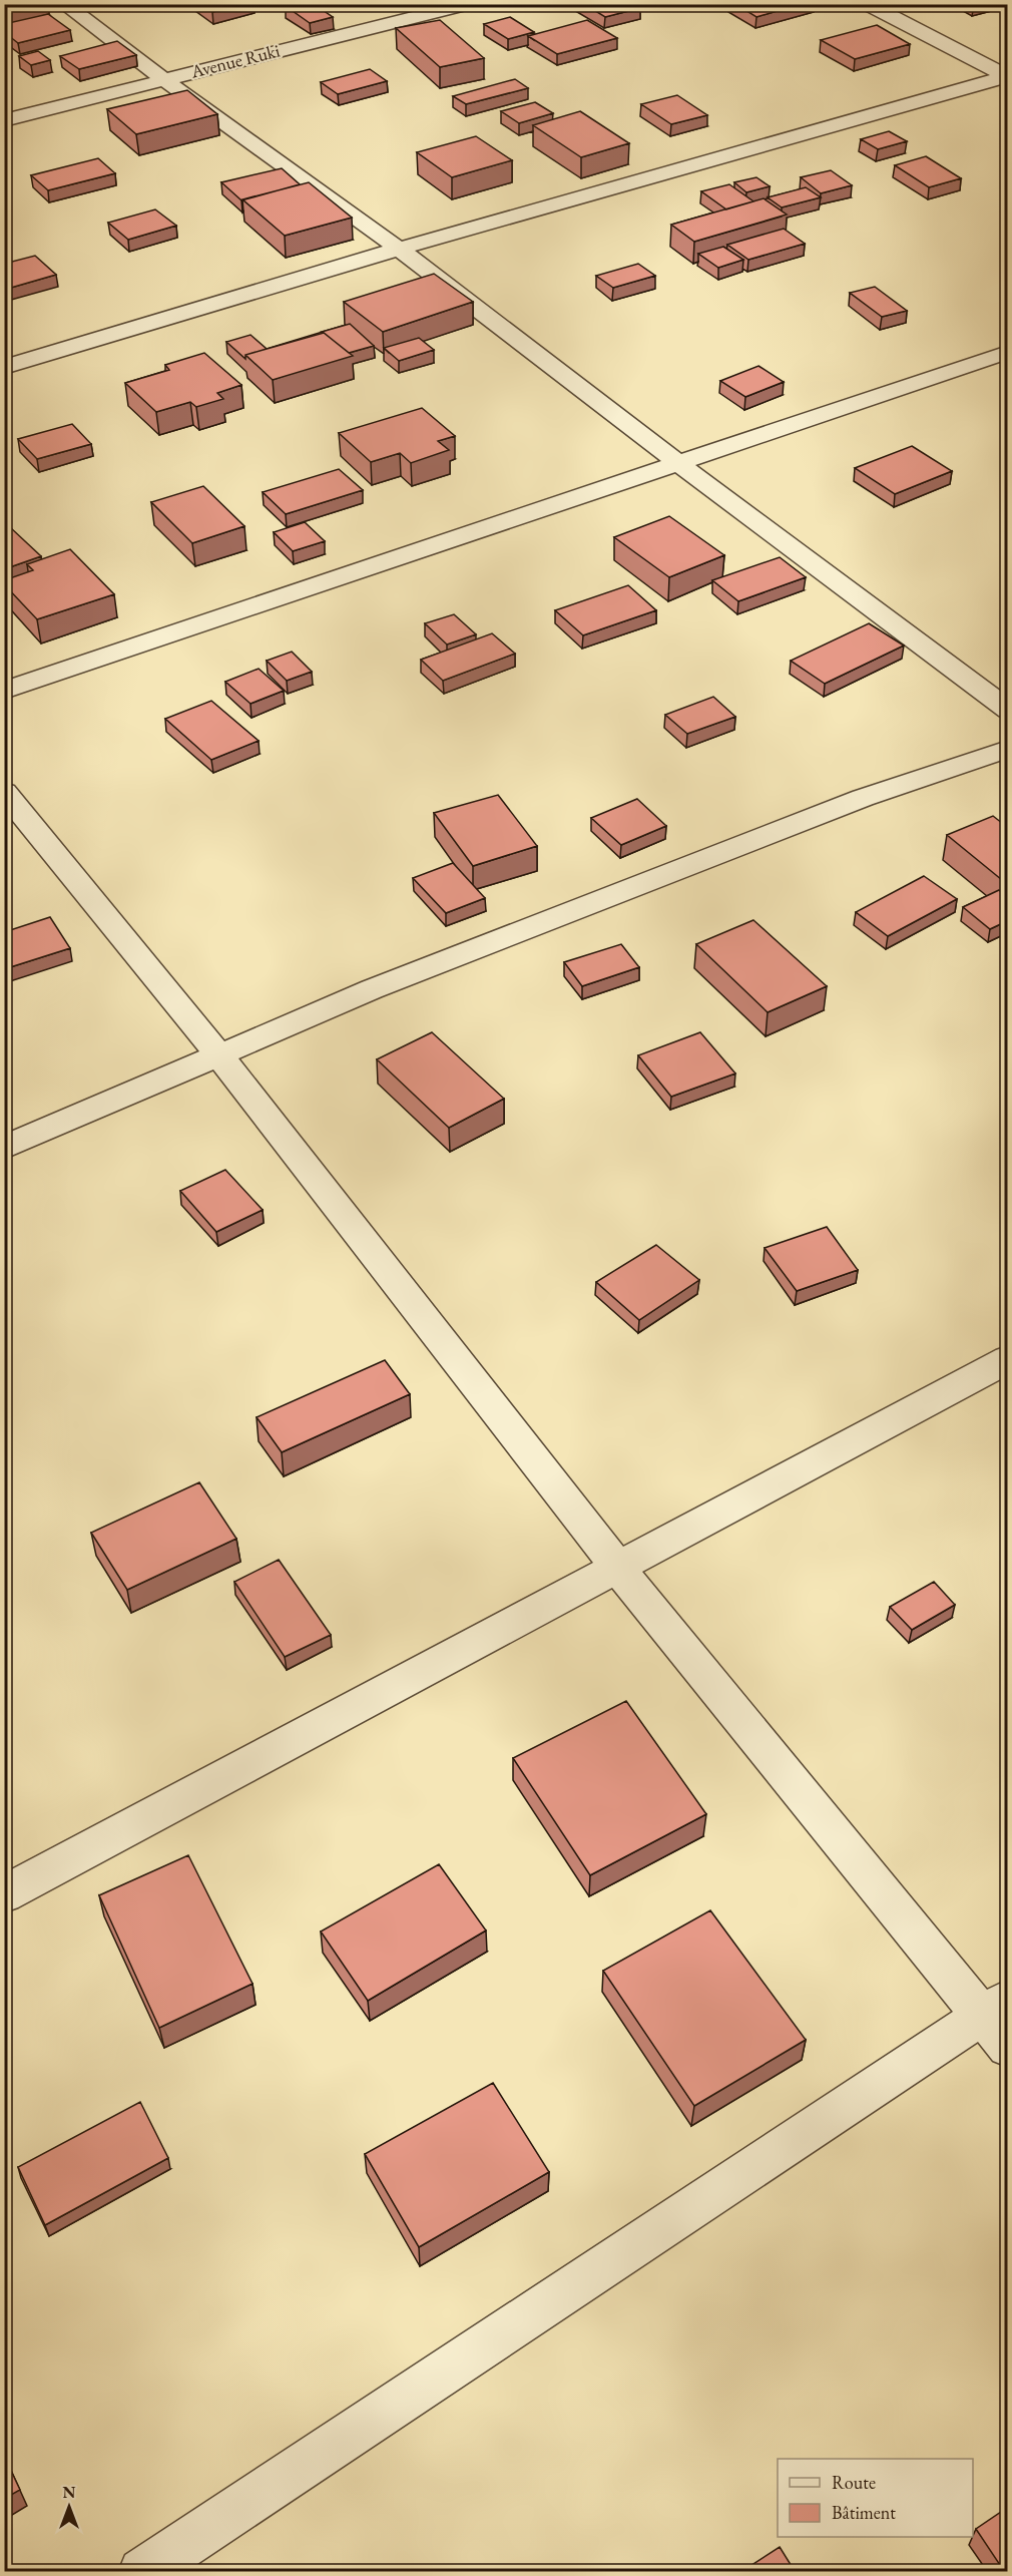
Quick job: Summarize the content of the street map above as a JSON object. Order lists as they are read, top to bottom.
{
  "streets": {
    "street": ["Avenue Ruki"]
  },
  "legend": ["Route", "Bâtiment"],
  "north": "top"
}
